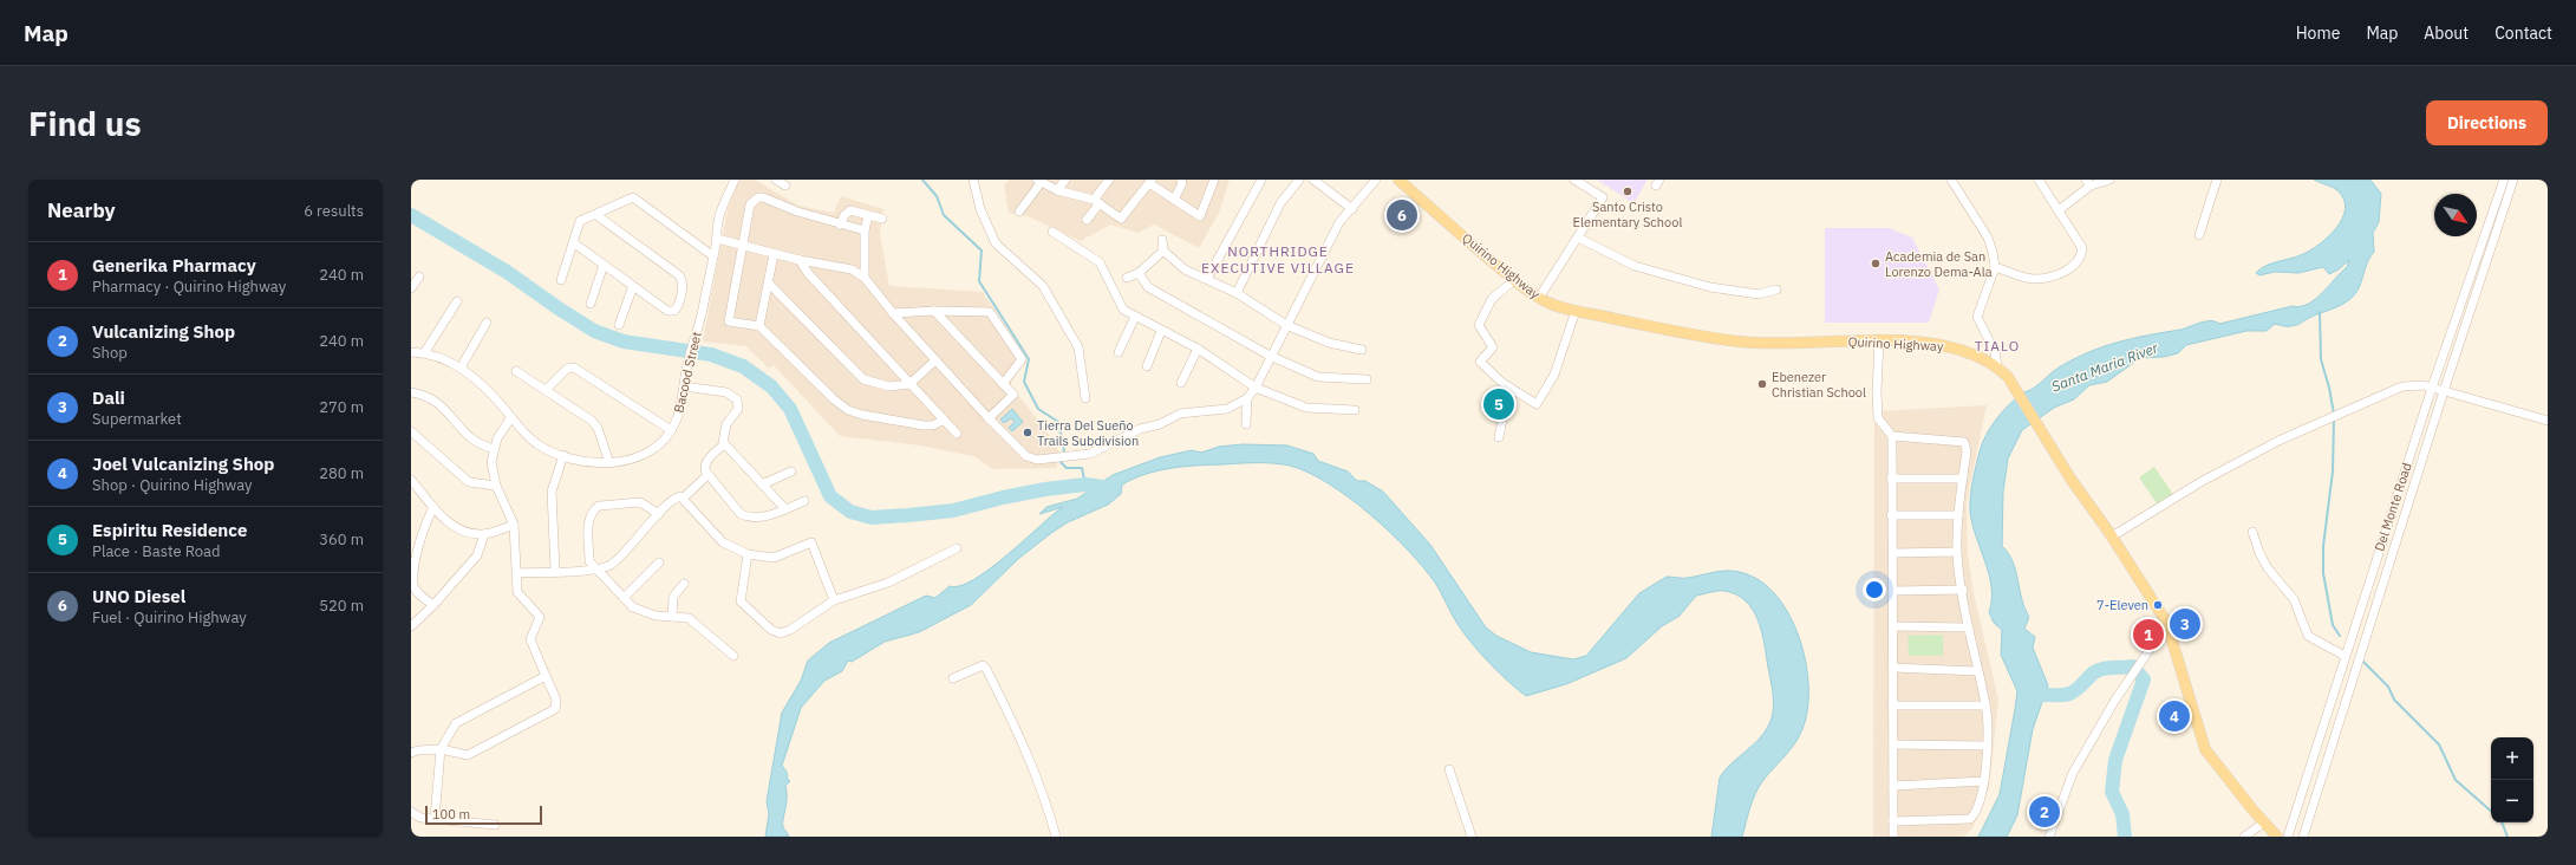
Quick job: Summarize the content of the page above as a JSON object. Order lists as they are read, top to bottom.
{
  "streets": {
    "main road": ["Quirino Highway"],
    "street": ["Bacood Street", "Del Monte Road"]
  },
  "districts": ["NORTHRIDGE EXECUTIVE VILLAGE", "TIALO"],
  "water": ["Santa Maria River"],
  "places": [
    "Santo Cristo Elementary School",
    "Academia de San Lorenzo Dema-Ala",
    "Ebenezer Christian School",
    "Tierra Del Sueño Trails Subdivision",
    "7-Eleven"
  ],
  "scale_bar": "100 m",
  "north": "bottom right",
  "page": {
    "header": "Map",
    "nav": [
      "Home",
      "Map",
      "About",
      "Contact"
    ],
    "buttons": "Directions",
    "title": "Find us",
    "heading": ["Nearby", "6 results"],
    "pins": [
      "6",
      "5",
      "3",
      "1",
      "4",
      "2"
    ],
    "list": [
      {
        "mark": "1",
        "name": "Generika Pharmacy",
        "note": "Pharmacy · Quirino Highway",
        "value": "240 m"
      },
      {
        "mark": "2",
        "name": "Vulcanizing Shop",
        "note": "Shop",
        "value": "240 m"
      },
      {
        "mark": "3",
        "name": "Dali",
        "note": "Supermarket",
        "value": "270 m"
      },
      {
        "mark": "4",
        "name": "Joel Vulcanizing Shop",
        "note": "Shop · Quirino Highway",
        "value": "280 m"
      },
      {
        "mark": "5",
        "name": "Espiritu Residence",
        "note": "Place · Baste Road",
        "value": "360 m"
      },
      {
        "mark": "6",
        "name": "UNO Diesel",
        "note": "Fuel · Quirino Highway",
        "value": "520 m"
      }
    ],
    "map_buttons": ["+", "−"],
    "scale": "100 m"
  }
}
